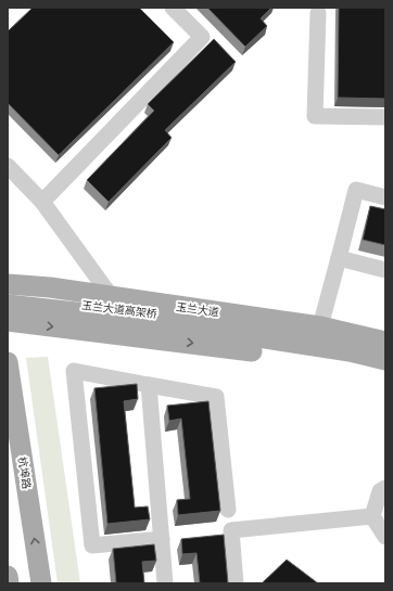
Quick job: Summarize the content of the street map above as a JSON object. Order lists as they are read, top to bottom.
{
  "streets": {
    "main road": ["玉兰大道高架桥", "玉兰大道", "杭埠路"]
  },
  "one_way": ["杭埠路"]
}
